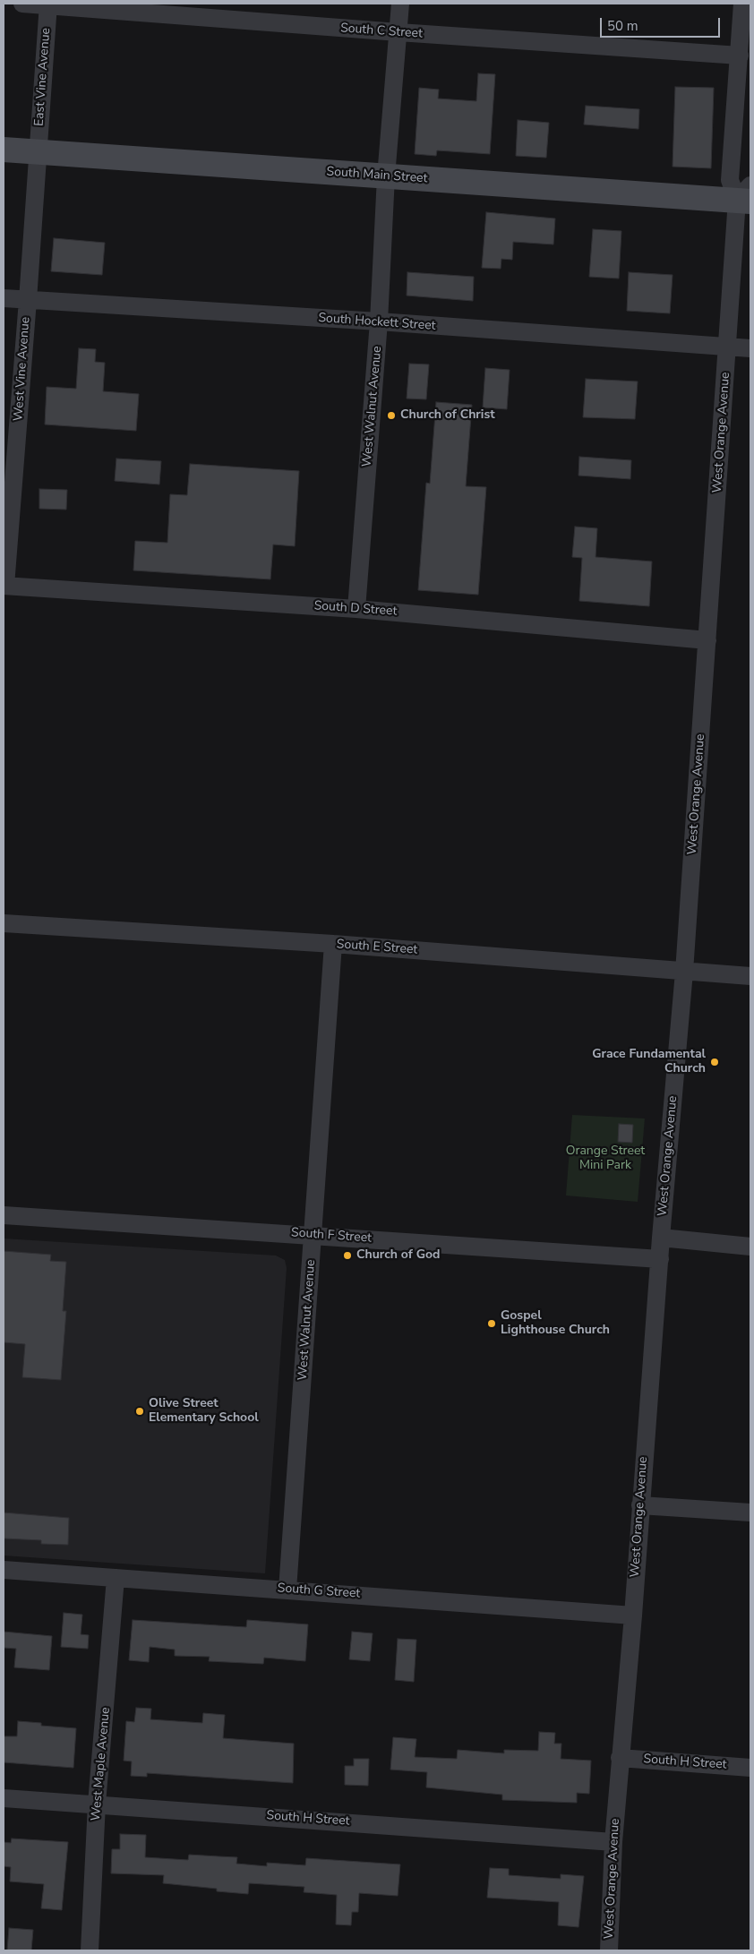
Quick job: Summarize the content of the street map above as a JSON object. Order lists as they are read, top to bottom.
{
  "streets": {
    "main road": ["South Main Street"],
    "street": [
      "South C Street",
      "East Vine Avenue",
      "South Hockett Street",
      "West Vine Avenue",
      "West Walnut Avenue",
      "West Orange Avenue",
      "South D Street",
      "South E Street",
      "South F Street",
      "South G Street",
      "South H Street",
      "West Maple Avenue"
    ]
  },
  "crossings": [
    ["South C Street", "East Vine Avenue"],
    ["South C Street", "West Walnut Avenue"],
    ["East Vine Avenue", "South Main Street"],
    ["East Vine Avenue", "West Vine Avenue"],
    ["South Main Street", "West Vine Avenue"],
    ["South Main Street", "West Walnut Avenue"],
    ["South Main Street", "West Orange Avenue"],
    ["South Hockett Street", "West Vine Avenue"],
    ["South Hockett Street", "West Walnut Avenue"],
    ["South Hockett Street", "West Orange Avenue"],
    ["West Vine Avenue", "South D Street"],
    ["West Walnut Avenue", "South D Street"],
    ["West Walnut Avenue", "South E Street"],
    ["West Walnut Avenue", "South F Street"],
    ["West Walnut Avenue", "South G Street"],
    ["West Orange Avenue", "South D Street"],
    ["West Orange Avenue", "South E Street"],
    ["West Orange Avenue", "South F Street"],
    ["West Orange Avenue", "South G Street"],
    ["West Orange Avenue", "South H Street"],
    ["South G Street", "West Maple Avenue"],
    ["South H Street", "West Maple Avenue"]
  ],
  "parks": ["Orange Street Mini Park"],
  "places": [
    "Church of Christ",
    "Grace Fundamental Church",
    "Church of God",
    "Gospel Lighthouse Church",
    "Olive Street Elementary School"
  ],
  "scale_bar": "50 m"
}
